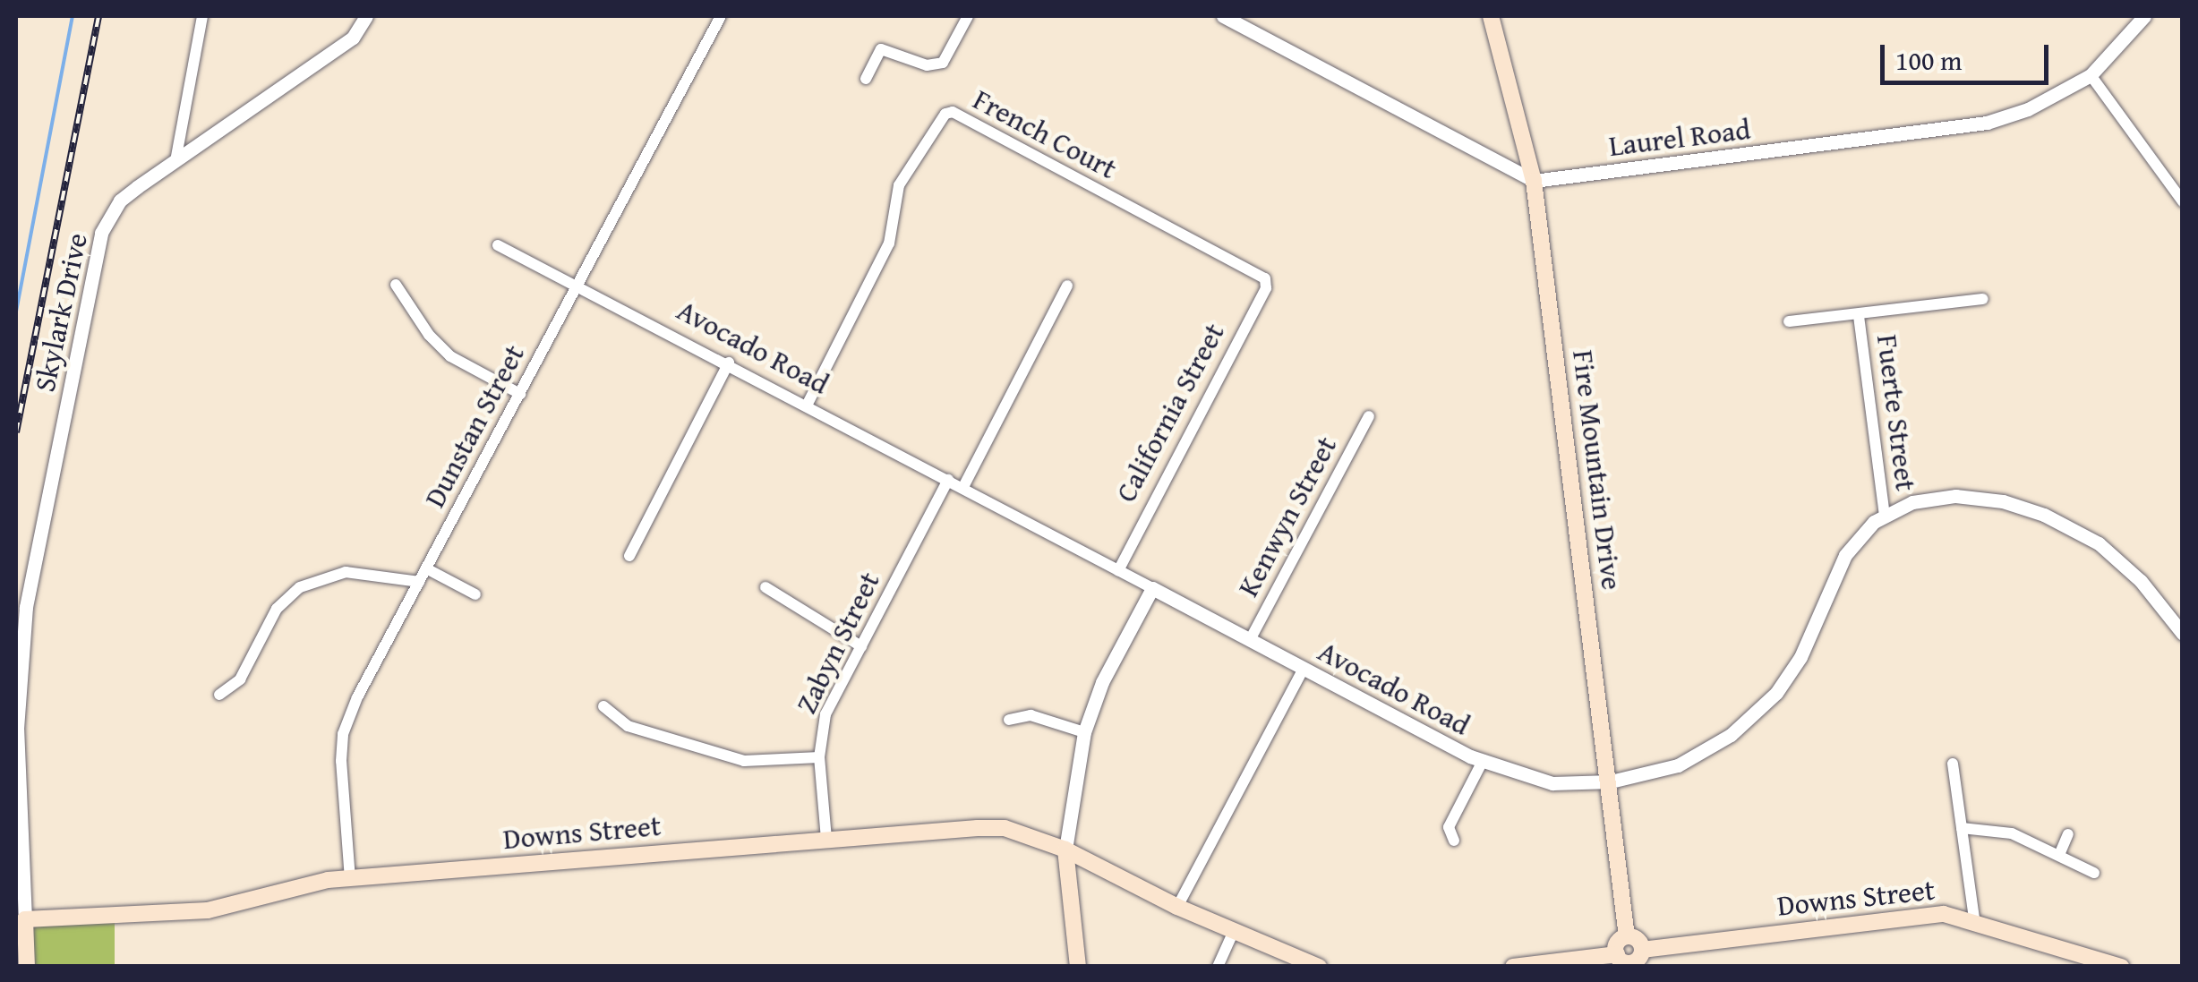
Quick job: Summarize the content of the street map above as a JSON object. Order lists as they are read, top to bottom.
{
  "streets": {
    "main road": ["Fire Mountain Drive", "Downs Street"],
    "street": [
      "French Court",
      "Laurel Road",
      "Skylark Drive",
      "Avocado Road",
      "California Street",
      "Fuerte Street",
      "Dunstan Street",
      "Kenwyn Street",
      "Zabyn Street"
    ]
  },
  "crossings": [
    ["French Court", "Avocado Road"],
    ["French Court", "California Street"],
    ["Laurel Road", "Fire Mountain Drive"],
    ["Skylark Drive", "Downs Street"],
    ["Avocado Road", "California Street"],
    ["Avocado Road", "Fuerte Street"],
    ["Avocado Road", "Dunstan Street"],
    ["Avocado Road", "Fire Mountain Drive"],
    ["Avocado Road", "Kenwyn Street"],
    ["Avocado Road", "Zabyn Street"],
    ["Dunstan Street", "Downs Street"],
    ["Fire Mountain Drive", "Downs Street"],
    ["Zabyn Street", "Downs Street"]
  ],
  "scale_bar": "100 m"
}
